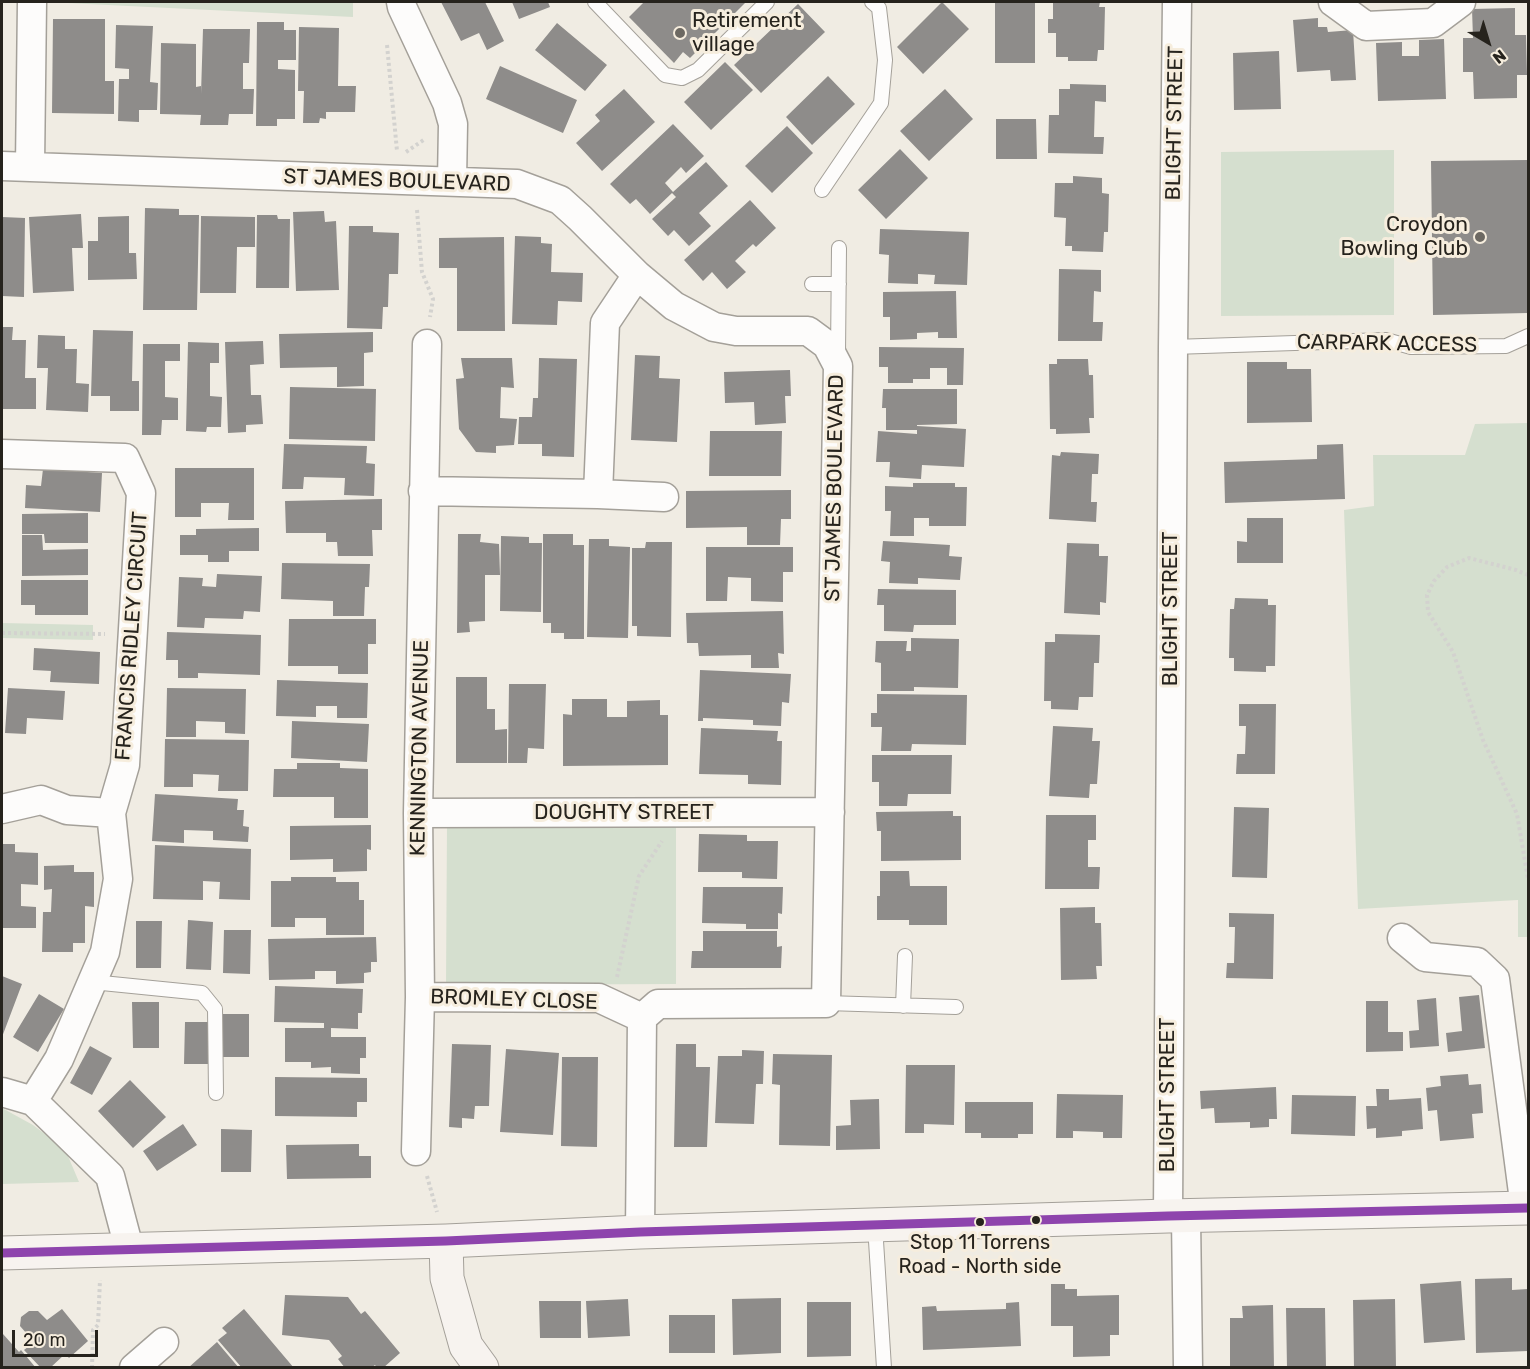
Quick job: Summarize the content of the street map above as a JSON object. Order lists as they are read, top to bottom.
{
  "streets": {
    "street": [
      "BLIGHT STREET",
      "ST JAMES BOULEVARD",
      "FRANCIS RIDLEY CIRCUIT",
      "KENNINGTON AVENUE",
      "DOUGHTY STREET",
      "BROMLEY CLOSE"
    ],
    "lane": ["CARPARK ACCESS"]
  },
  "crossings": [
    ["BLIGHT STREET", "CARPARK ACCESS"],
    ["ST JAMES BOULEVARD", "DOUGHTY STREET"],
    ["KENNINGTON AVENUE", "DOUGHTY STREET"],
    ["KENNINGTON AVENUE", "BROMLEY CLOSE"]
  ],
  "places": ["Retirement village", "Croydon Bowling Club", "Stop 11 Torrens Road - North side"],
  "scale_bar": "20 m",
  "north": "bottom right"
}
